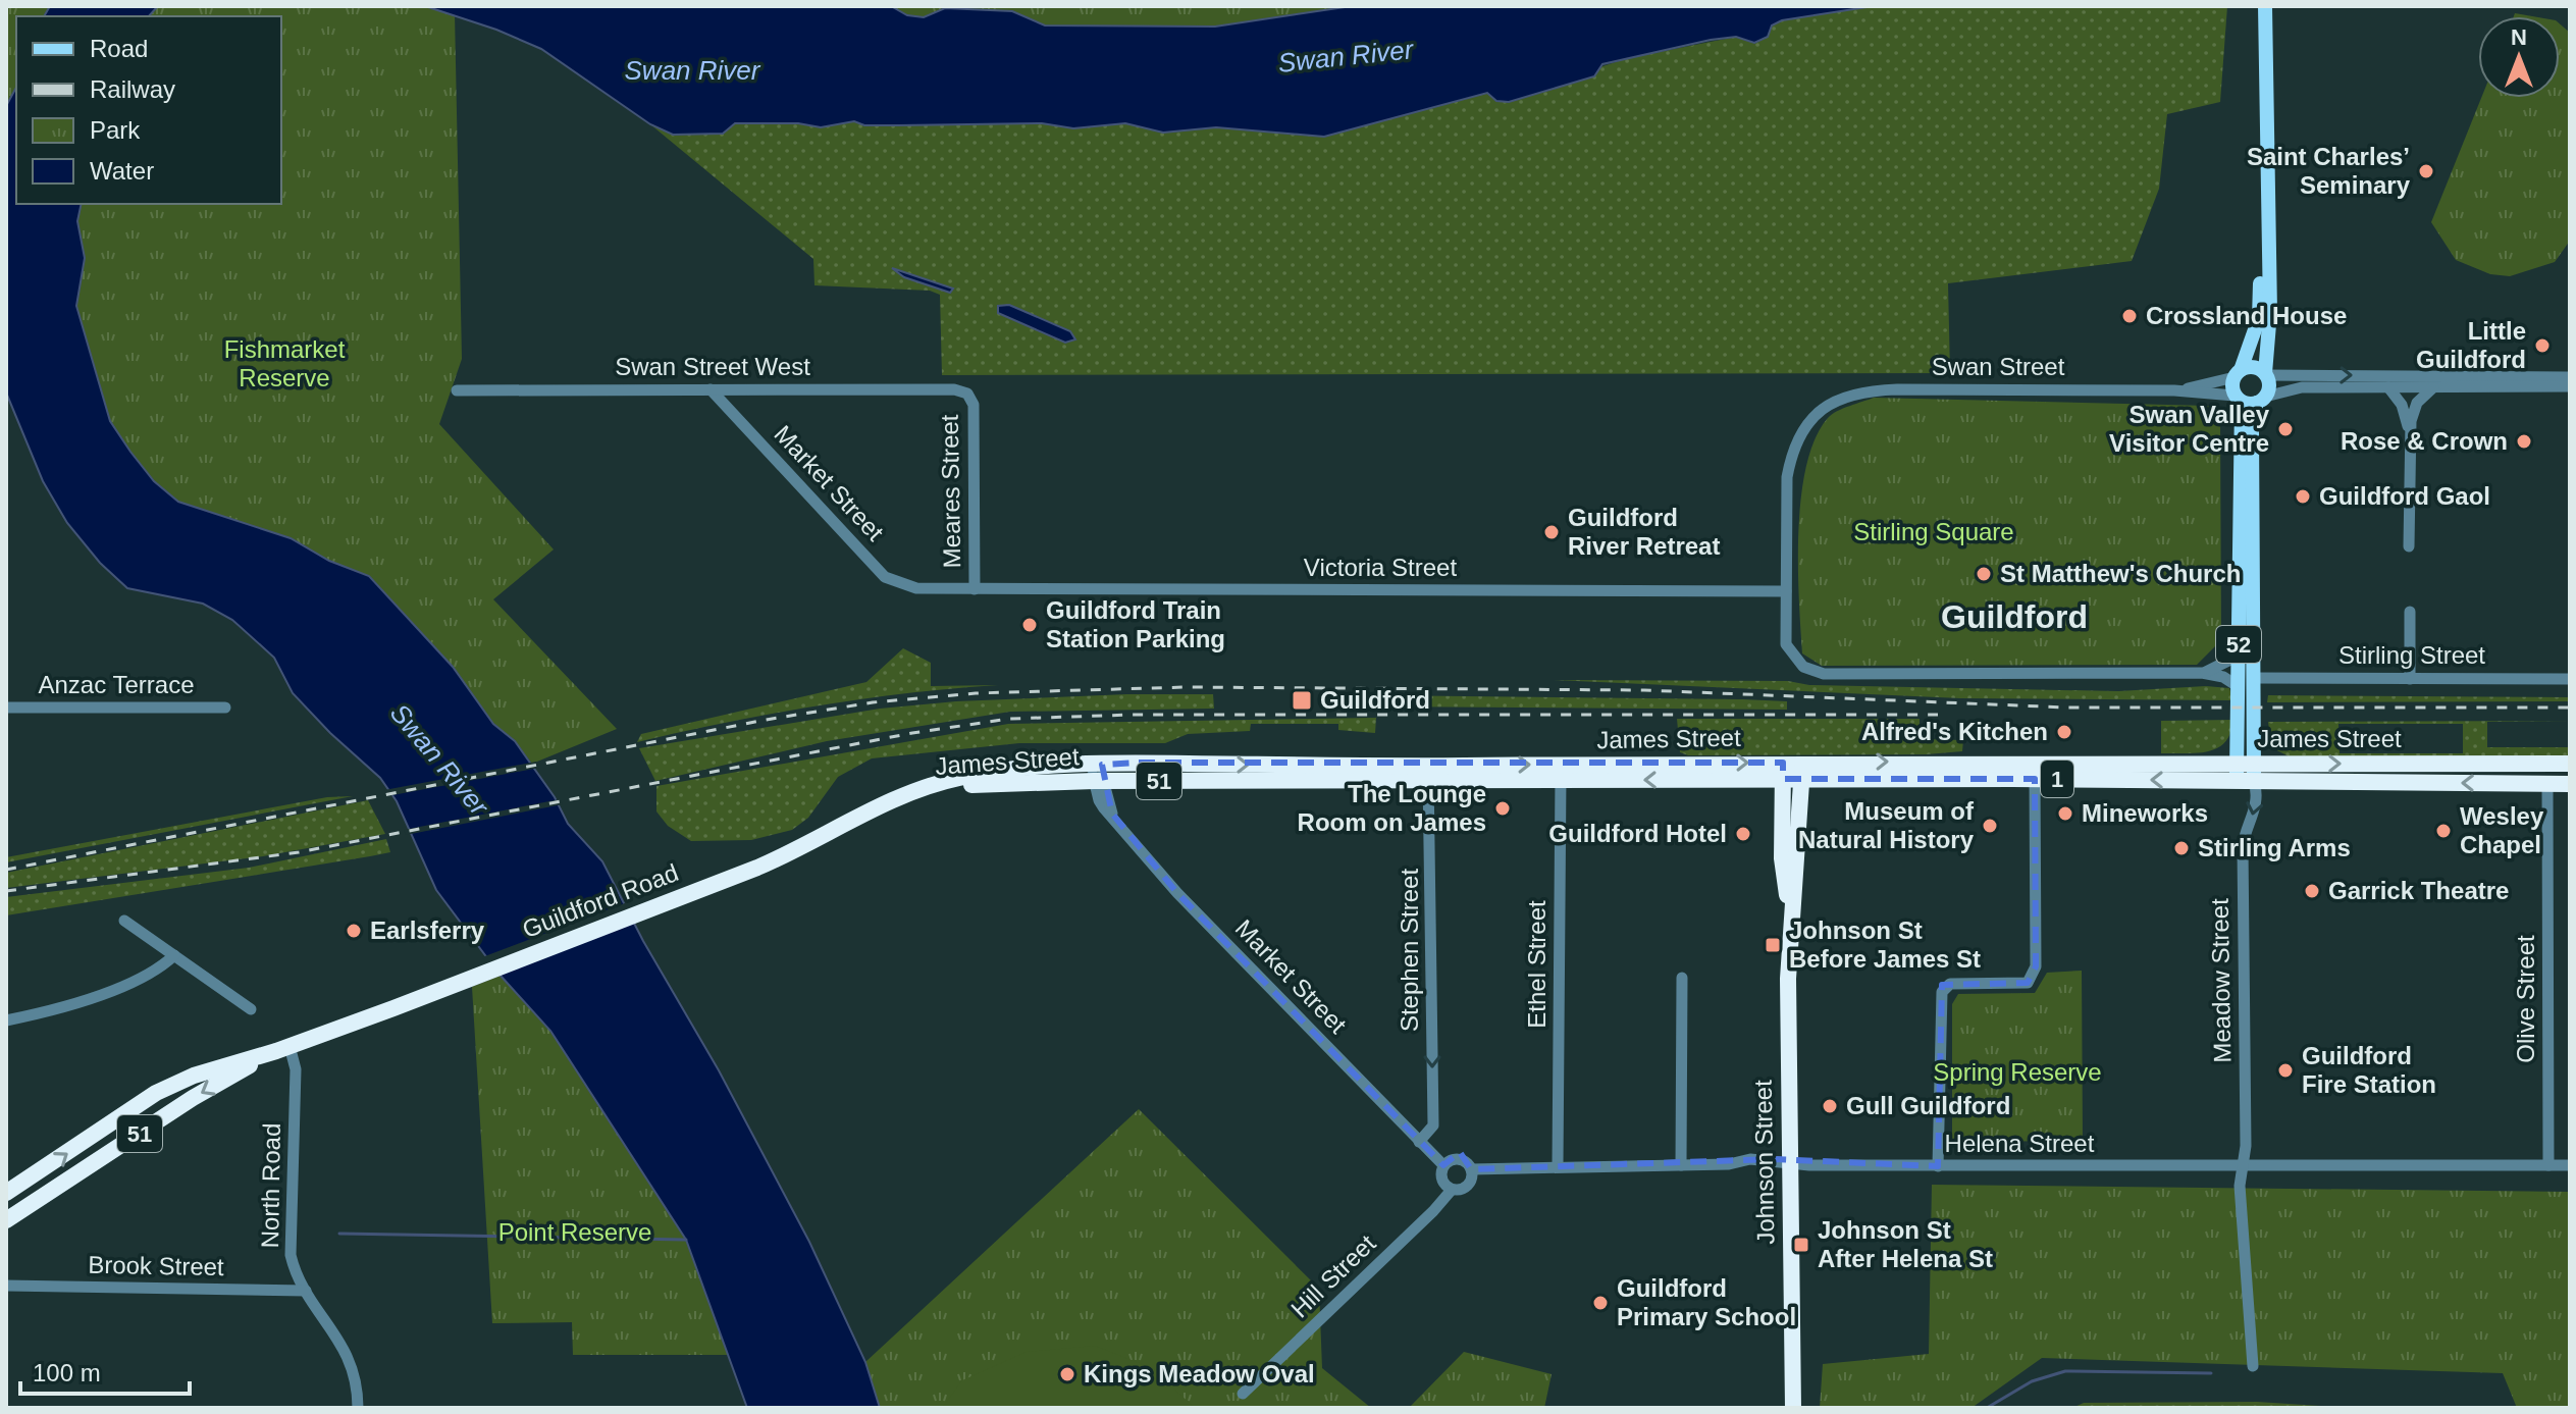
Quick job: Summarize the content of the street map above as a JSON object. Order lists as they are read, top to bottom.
{
  "streets": {
    "highway": [
      "James Street",
      "1",
      "51",
      "Guildford Road",
      "Johnson Street"
    ],
    "main road": ["52", "Meadow Street"],
    "street": [
      "Swan Street West",
      "Swan Street",
      "Market Street",
      "Meares Street",
      "Victoria Street",
      "Stirling Street",
      "Anzac Terrace",
      "Stephen Street",
      "Ethel Street",
      "Olive Street",
      "Helena Street",
      "North Road",
      "Brook Street",
      "Hill Street"
    ]
  },
  "crossings": [
    ["Swan Street West", "Market Street"],
    ["Swan Street West", "Meares Street"],
    ["Swan Street", "Victoria Street"],
    ["Swan Street", "52"],
    ["Swan Street", "Meadow Street"],
    ["Market Street", "Meares Street"],
    ["Market Street", "Victoria Street"],
    ["Market Street", "James Street"],
    ["Market Street", "Stephen Street"],
    ["Market Street", "Helena Street"],
    ["Market Street", "Hill Street"],
    ["Meares Street", "Victoria Street"],
    ["52", "Meadow Street"],
    ["Stirling Street", "Meadow Street"],
    ["James Street", "Guildford Road"],
    ["James Street", "Stephen Street"],
    ["James Street", "Ethel Street"],
    ["James Street", "Meadow Street"],
    ["James Street", "Olive Street"],
    ["James Street", "Johnson Street"],
    ["Guildford Road", "North Road"],
    ["Ethel Street", "Helena Street"],
    ["Meadow Street", "Helena Street"],
    ["Olive Street", "Helena Street"],
    ["Helena Street", "Johnson Street"],
    ["Helena Street", "Hill Street"],
    ["North Road", "Brook Street"]
  ],
  "one_way": ["Stephen Street"],
  "districts": ["Guildford"],
  "water": ["Swan River"],
  "parks": [
    "Fishmarket Reserve",
    "Stirling Square",
    "Spring Reserve",
    "Point Reserve"
  ],
  "places": {
    "other": [
      "Saint Charles’ Seminary",
      "Crossland House",
      "Little Guildford",
      "Swan Valley Visitor Centre",
      "Rose & Crown",
      "Guildford Gaol",
      "Guildford River Retreat",
      "St Matthew's Church",
      "Guildford Train Station Parking",
      "Alfred's Kitchen",
      "The Lounge Room on James",
      "Mineworks",
      "Museum of Natural History",
      "Wesley Chapel",
      "Guildford Hotel",
      "Stirling Arms",
      "Garrick Theatre",
      "Earlsferry",
      "Guildford Fire Station",
      "Gull Guildford",
      "Guildford Primary School",
      "Kings Meadow Oval"
    ],
    "transit": ["Guildford", "Johnson St Before James St", "Johnson St After Helena St"]
  },
  "legend": [
    "Road",
    "Railway",
    "Park",
    "Water"
  ],
  "scale_bar": "100 m",
  "north": "top"
}
